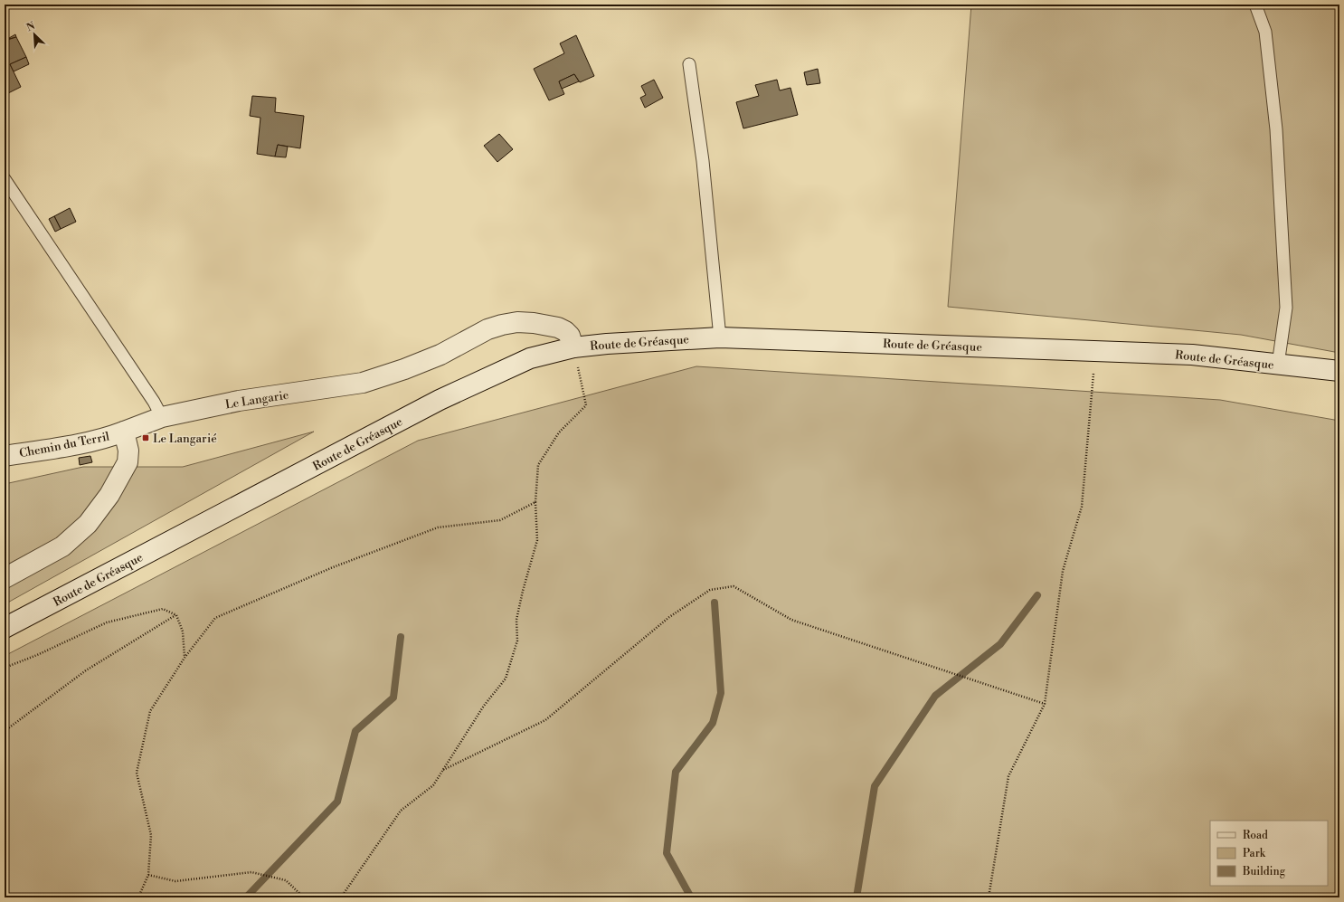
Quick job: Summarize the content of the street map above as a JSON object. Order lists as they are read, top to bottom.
{
  "streets": {
    "street": ["Route de Gréasque", "Le Langarie", "Chemin du Terril"]
  },
  "crossings": [
    ["Route de Gréasque", "Le Langarie"],
    ["Le Langarie", "Chemin du Terril"]
  ],
  "places": {
    "transit": ["Le Langarié"]
  },
  "legend": ["Road", "Park", "Building"],
  "north": "top left"
}
